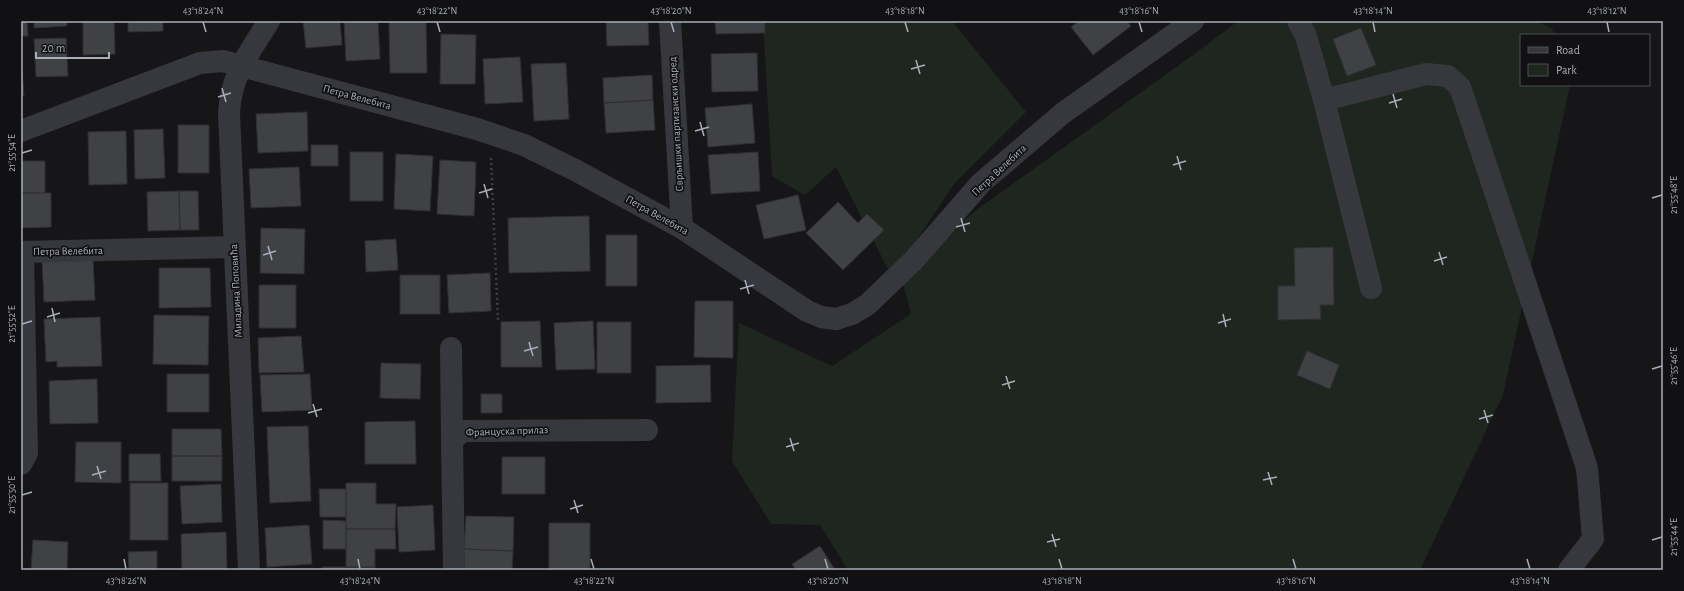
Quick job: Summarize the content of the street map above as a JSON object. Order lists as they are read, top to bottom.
{
  "streets": {
    "street": [
      "Петра Велебита",
      "Сврљишки партизански одред",
      "Миладина Поповића",
      "Француска прилаз"
    ]
  },
  "crossings": [
    ["Петра Велебита", "Сврљишки партизански одред"],
    ["Петра Велебита", "Миладина Поповића"]
  ],
  "legend": ["Road", "Park"],
  "scale_bar": "20 m",
  "coordinates": [
    "43°18'24\"N",
    "43°18'22\"N",
    "43°18'20\"N",
    "43°18'18\"N",
    "43°18'16\"N",
    "43°18'14\"N",
    "43°18'12\"N",
    "21°55'54\"E",
    "21°55'48\"E",
    "21°55'52\"E",
    "21°55'46\"E",
    "21°55'50\"E",
    "21°55'44\"E",
    "43°18'26\"N"
  ]
}
